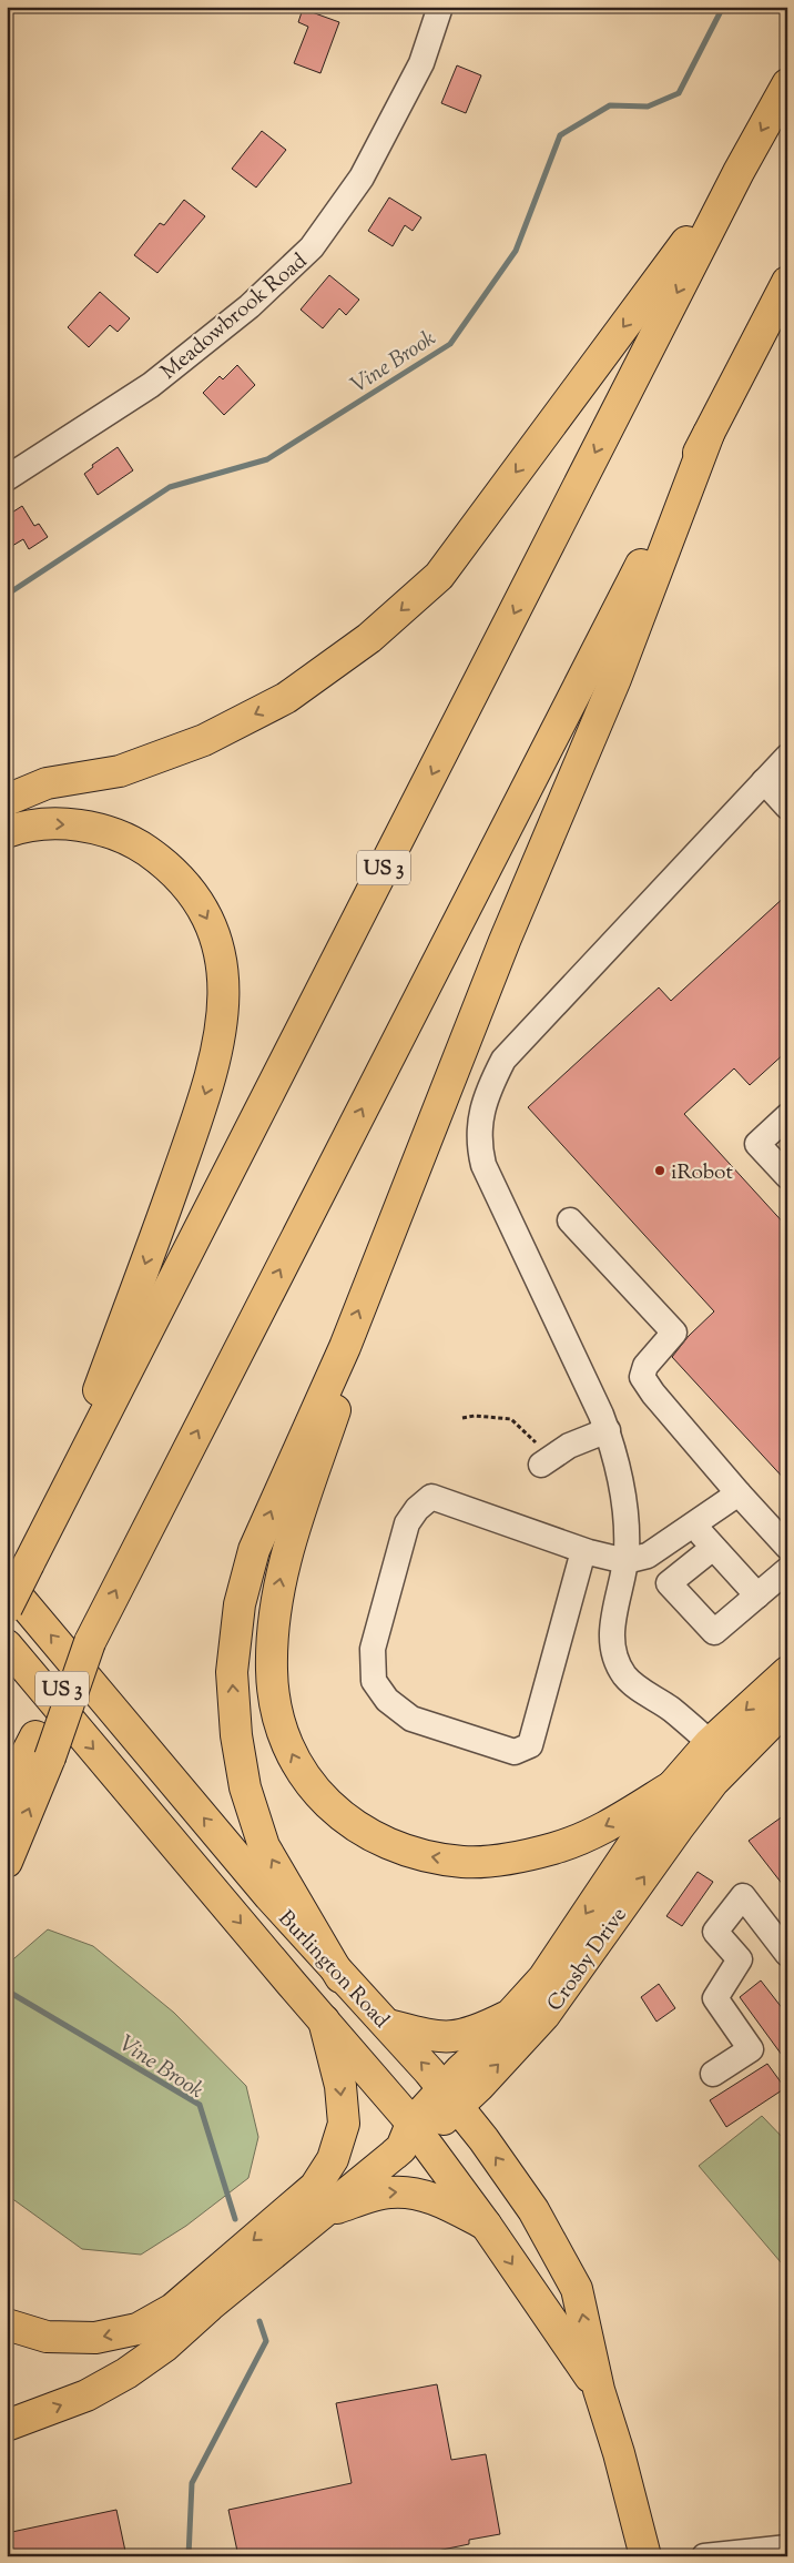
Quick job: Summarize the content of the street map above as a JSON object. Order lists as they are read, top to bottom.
{
  "streets": {
    "main road": ["US 3", "Crosby Drive", "Burlington Road"],
    "street": ["Meadowbrook Road"]
  },
  "crossings": [
    ["US 3", "Burlington Road"],
    ["Crosby Drive", "Burlington Road"]
  ],
  "water": ["Vine Brook"],
  "places": ["iRobot"]
}
